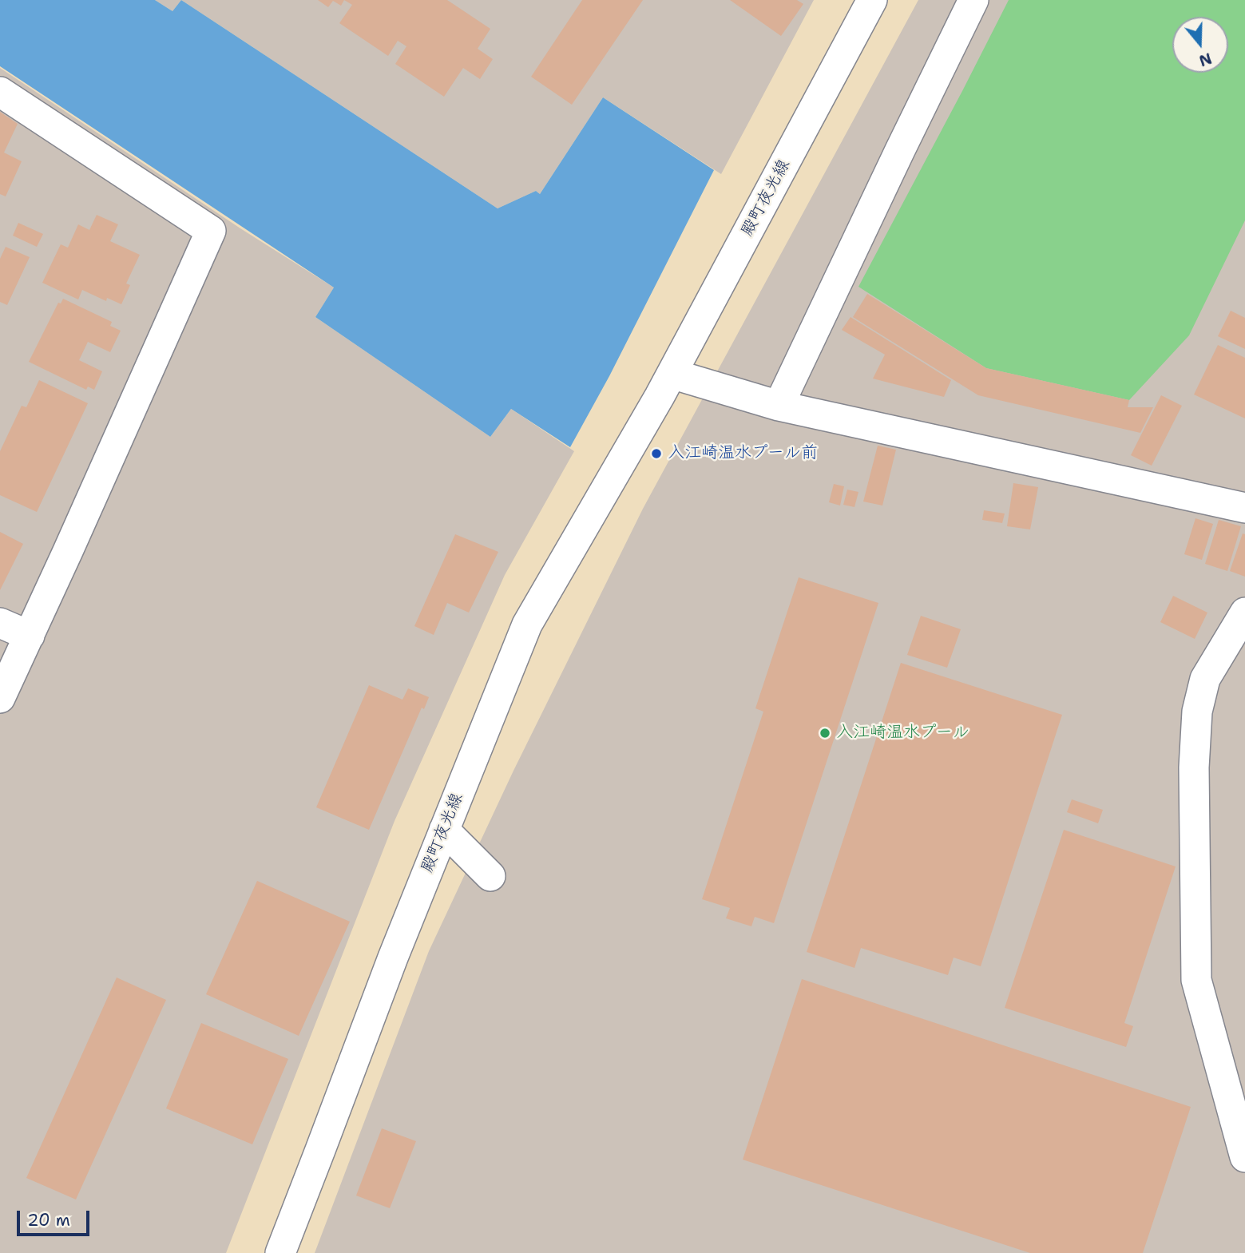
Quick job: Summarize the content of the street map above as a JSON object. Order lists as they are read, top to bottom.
{
  "streets": {
    "street": ["殿町夜光線"]
  },
  "places": ["入江崎温水プール前", "入江崎温水プール"],
  "scale_bar": "20 m",
  "north": "bottom"
}
